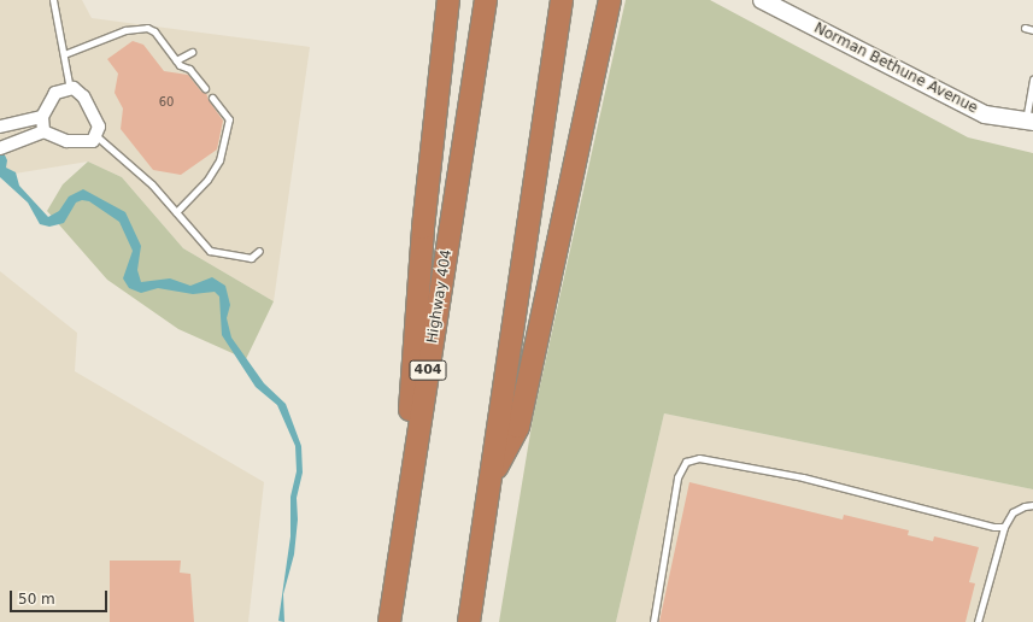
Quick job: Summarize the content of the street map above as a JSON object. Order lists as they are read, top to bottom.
{
  "streets": {
    "highway": ["Highway 404", "404"],
    "street": ["Norman Bethune Avenue"]
  },
  "house_numbers": ["60"],
  "scale_bar": "50 m"
}
